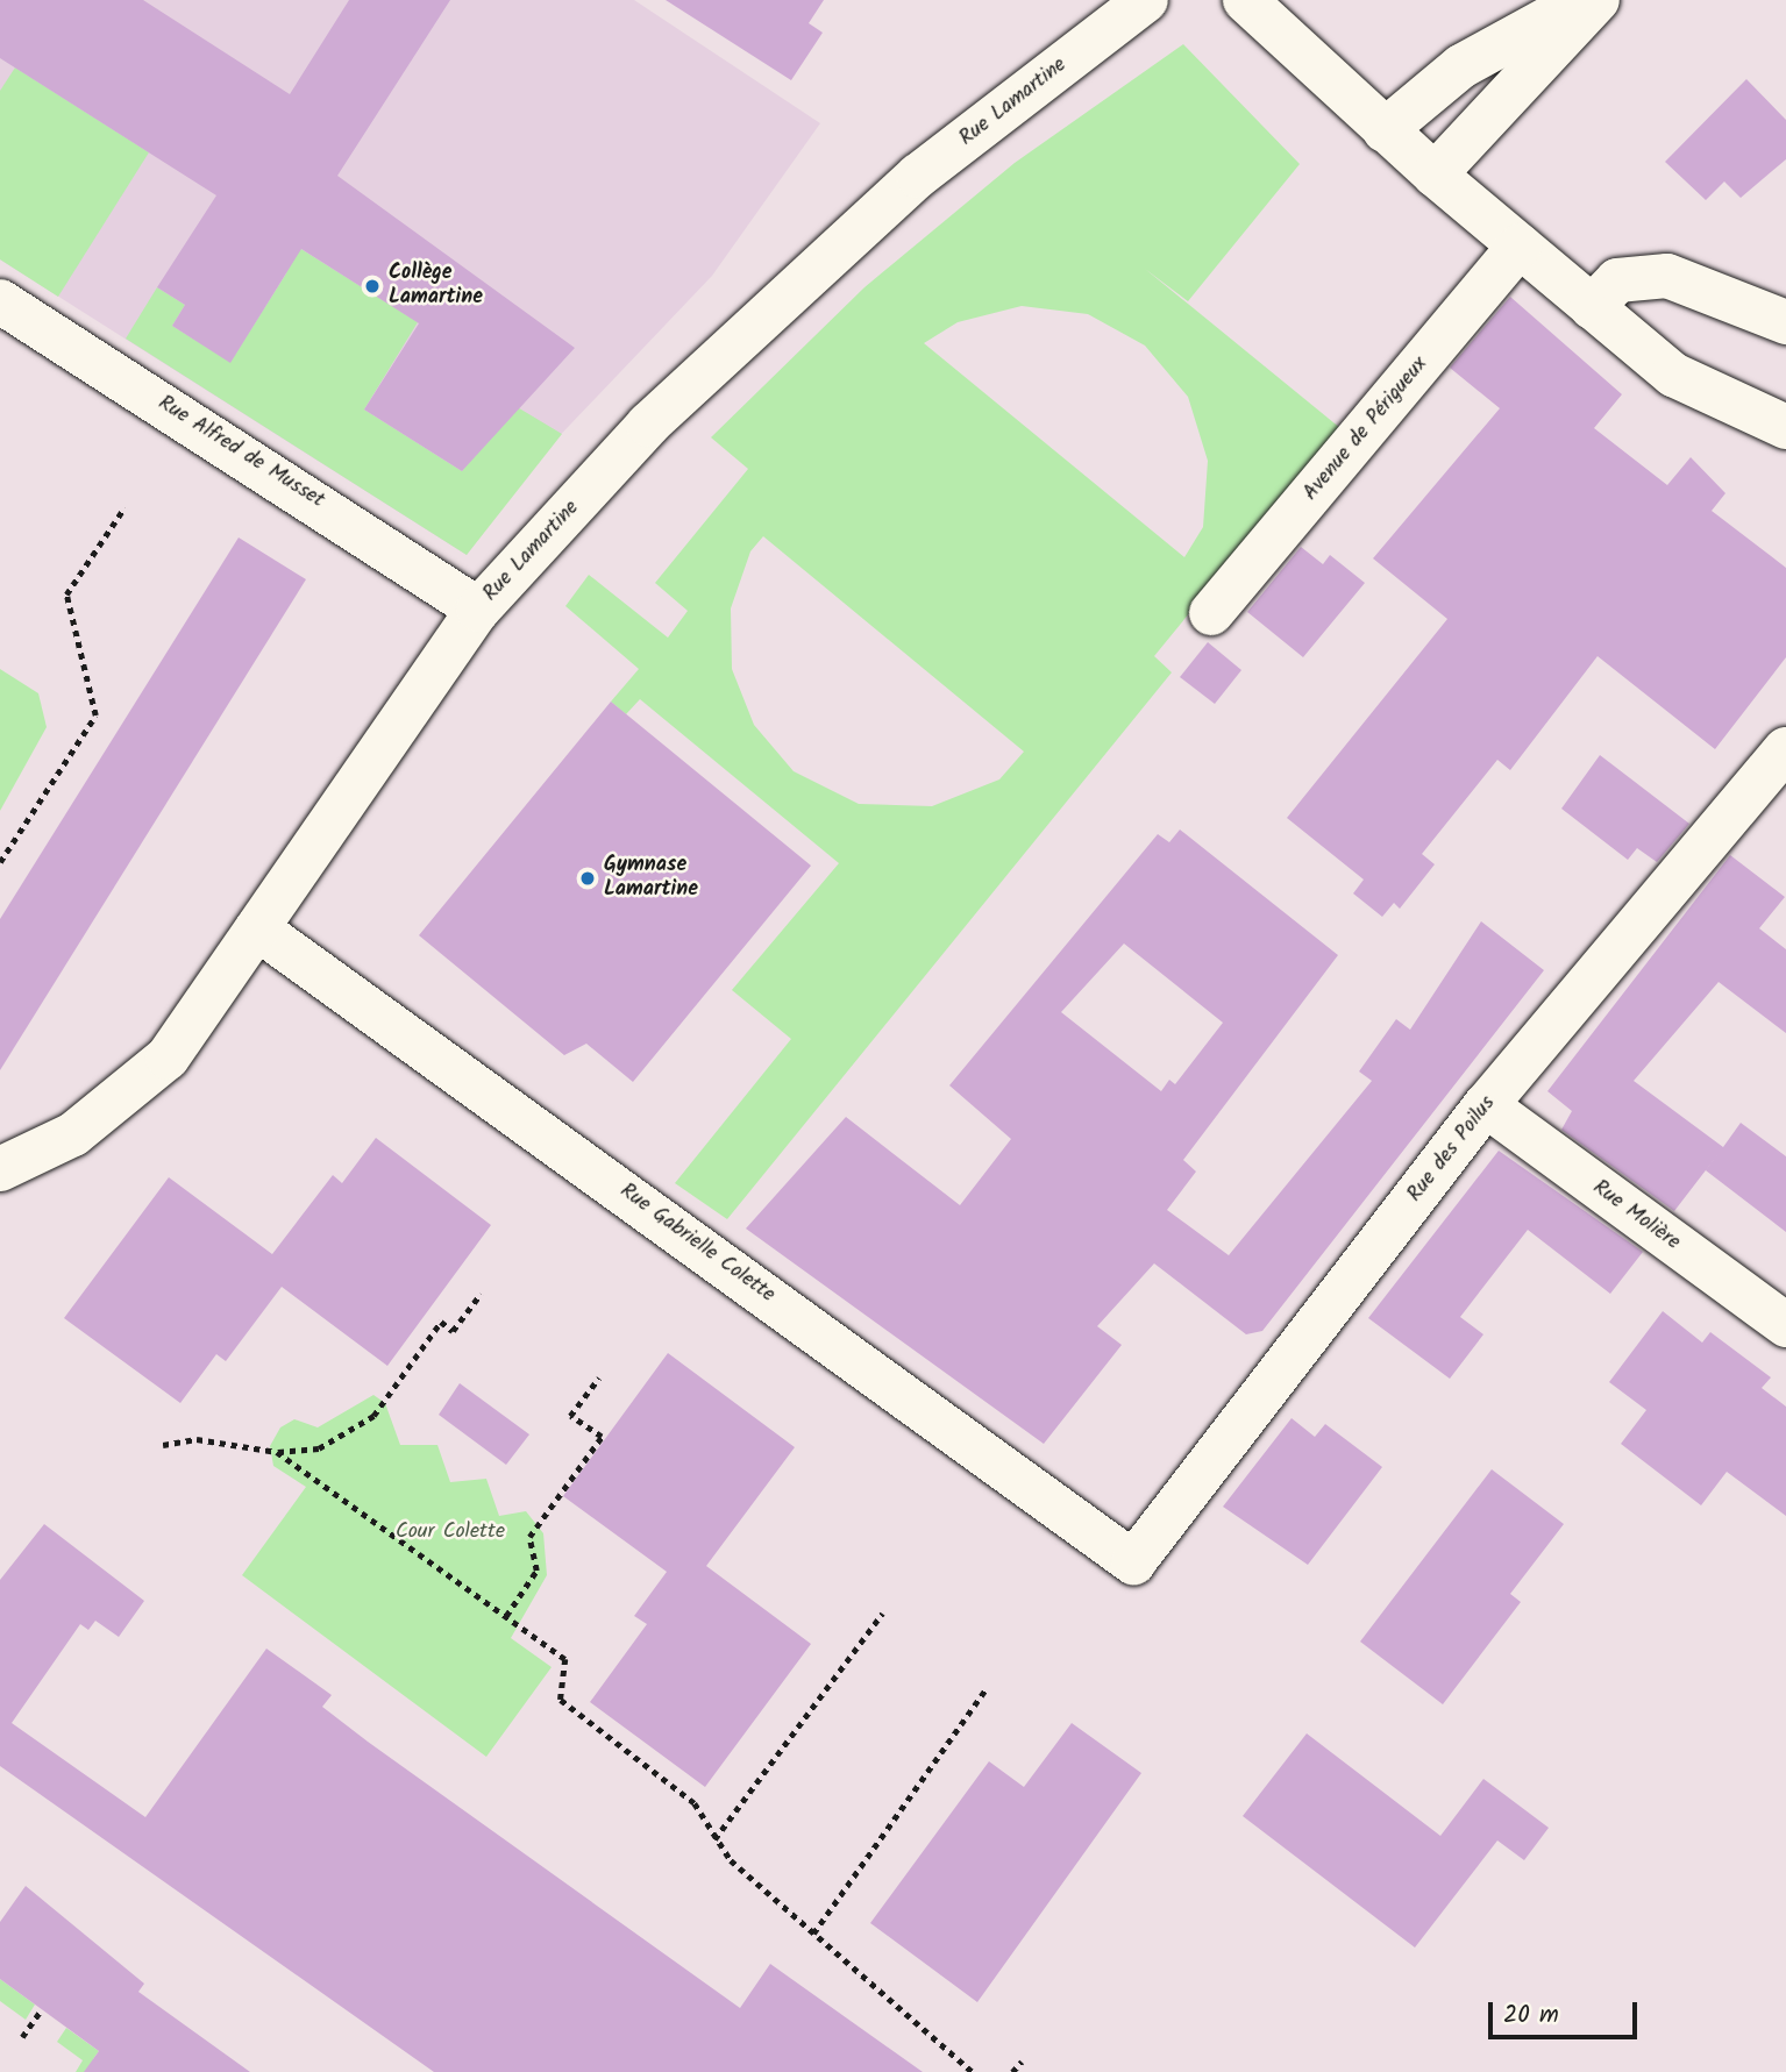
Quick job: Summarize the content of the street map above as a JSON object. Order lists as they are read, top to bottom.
{
  "streets": {
    "street": [
      "Rue Lamartine",
      "Avenue de Périgueux",
      "Rue Alfred de Musset",
      "Rue des Poilus",
      "Rue Molière",
      "Rue Gabrielle Colette"
    ]
  },
  "crossings": [
    ["Rue Lamartine", "Rue Alfred de Musset"],
    ["Rue Lamartine", "Rue Gabrielle Colette"],
    ["Rue des Poilus", "Rue Molière"],
    ["Rue des Poilus", "Rue Gabrielle Colette"]
  ],
  "parks": ["Cour Colette"],
  "places": ["Collège Lamartine", "Gymnase Lamartine"],
  "scale_bar": "20 m"
}
